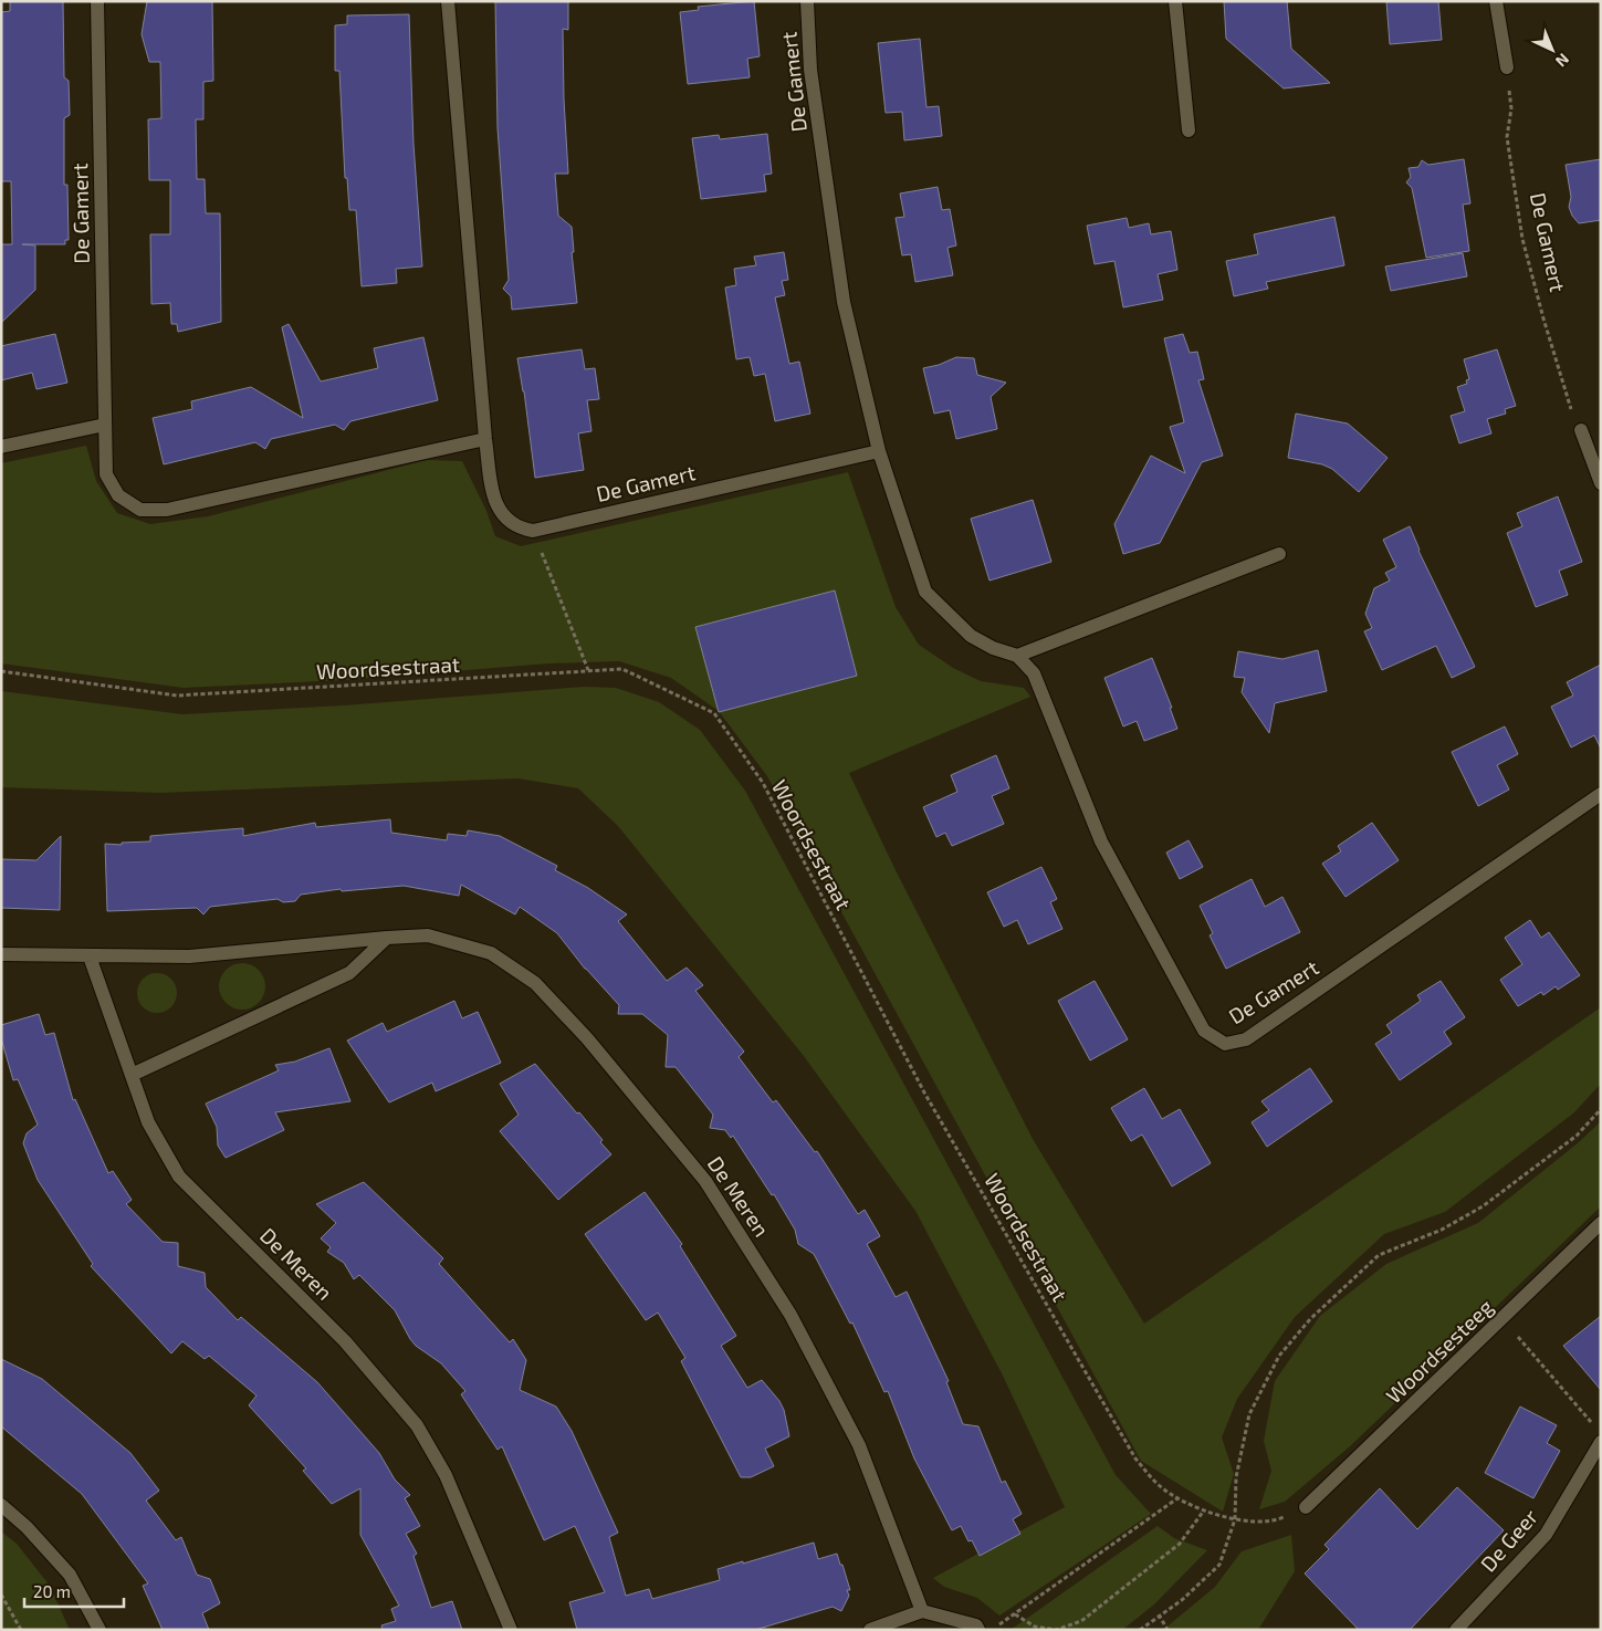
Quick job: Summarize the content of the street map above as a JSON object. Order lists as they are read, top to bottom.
{
  "streets": {
    "street": [
      "De Gamert",
      "De Meren",
      "Woordsesteeg",
      "De Geer"
    ],
    "path": ["Woordsestraat"]
  },
  "crossings": [
    ["Woordsestraat", "Woordsesteeg"]
  ],
  "scale_bar": "20 m",
  "north": "bottom right"
}
